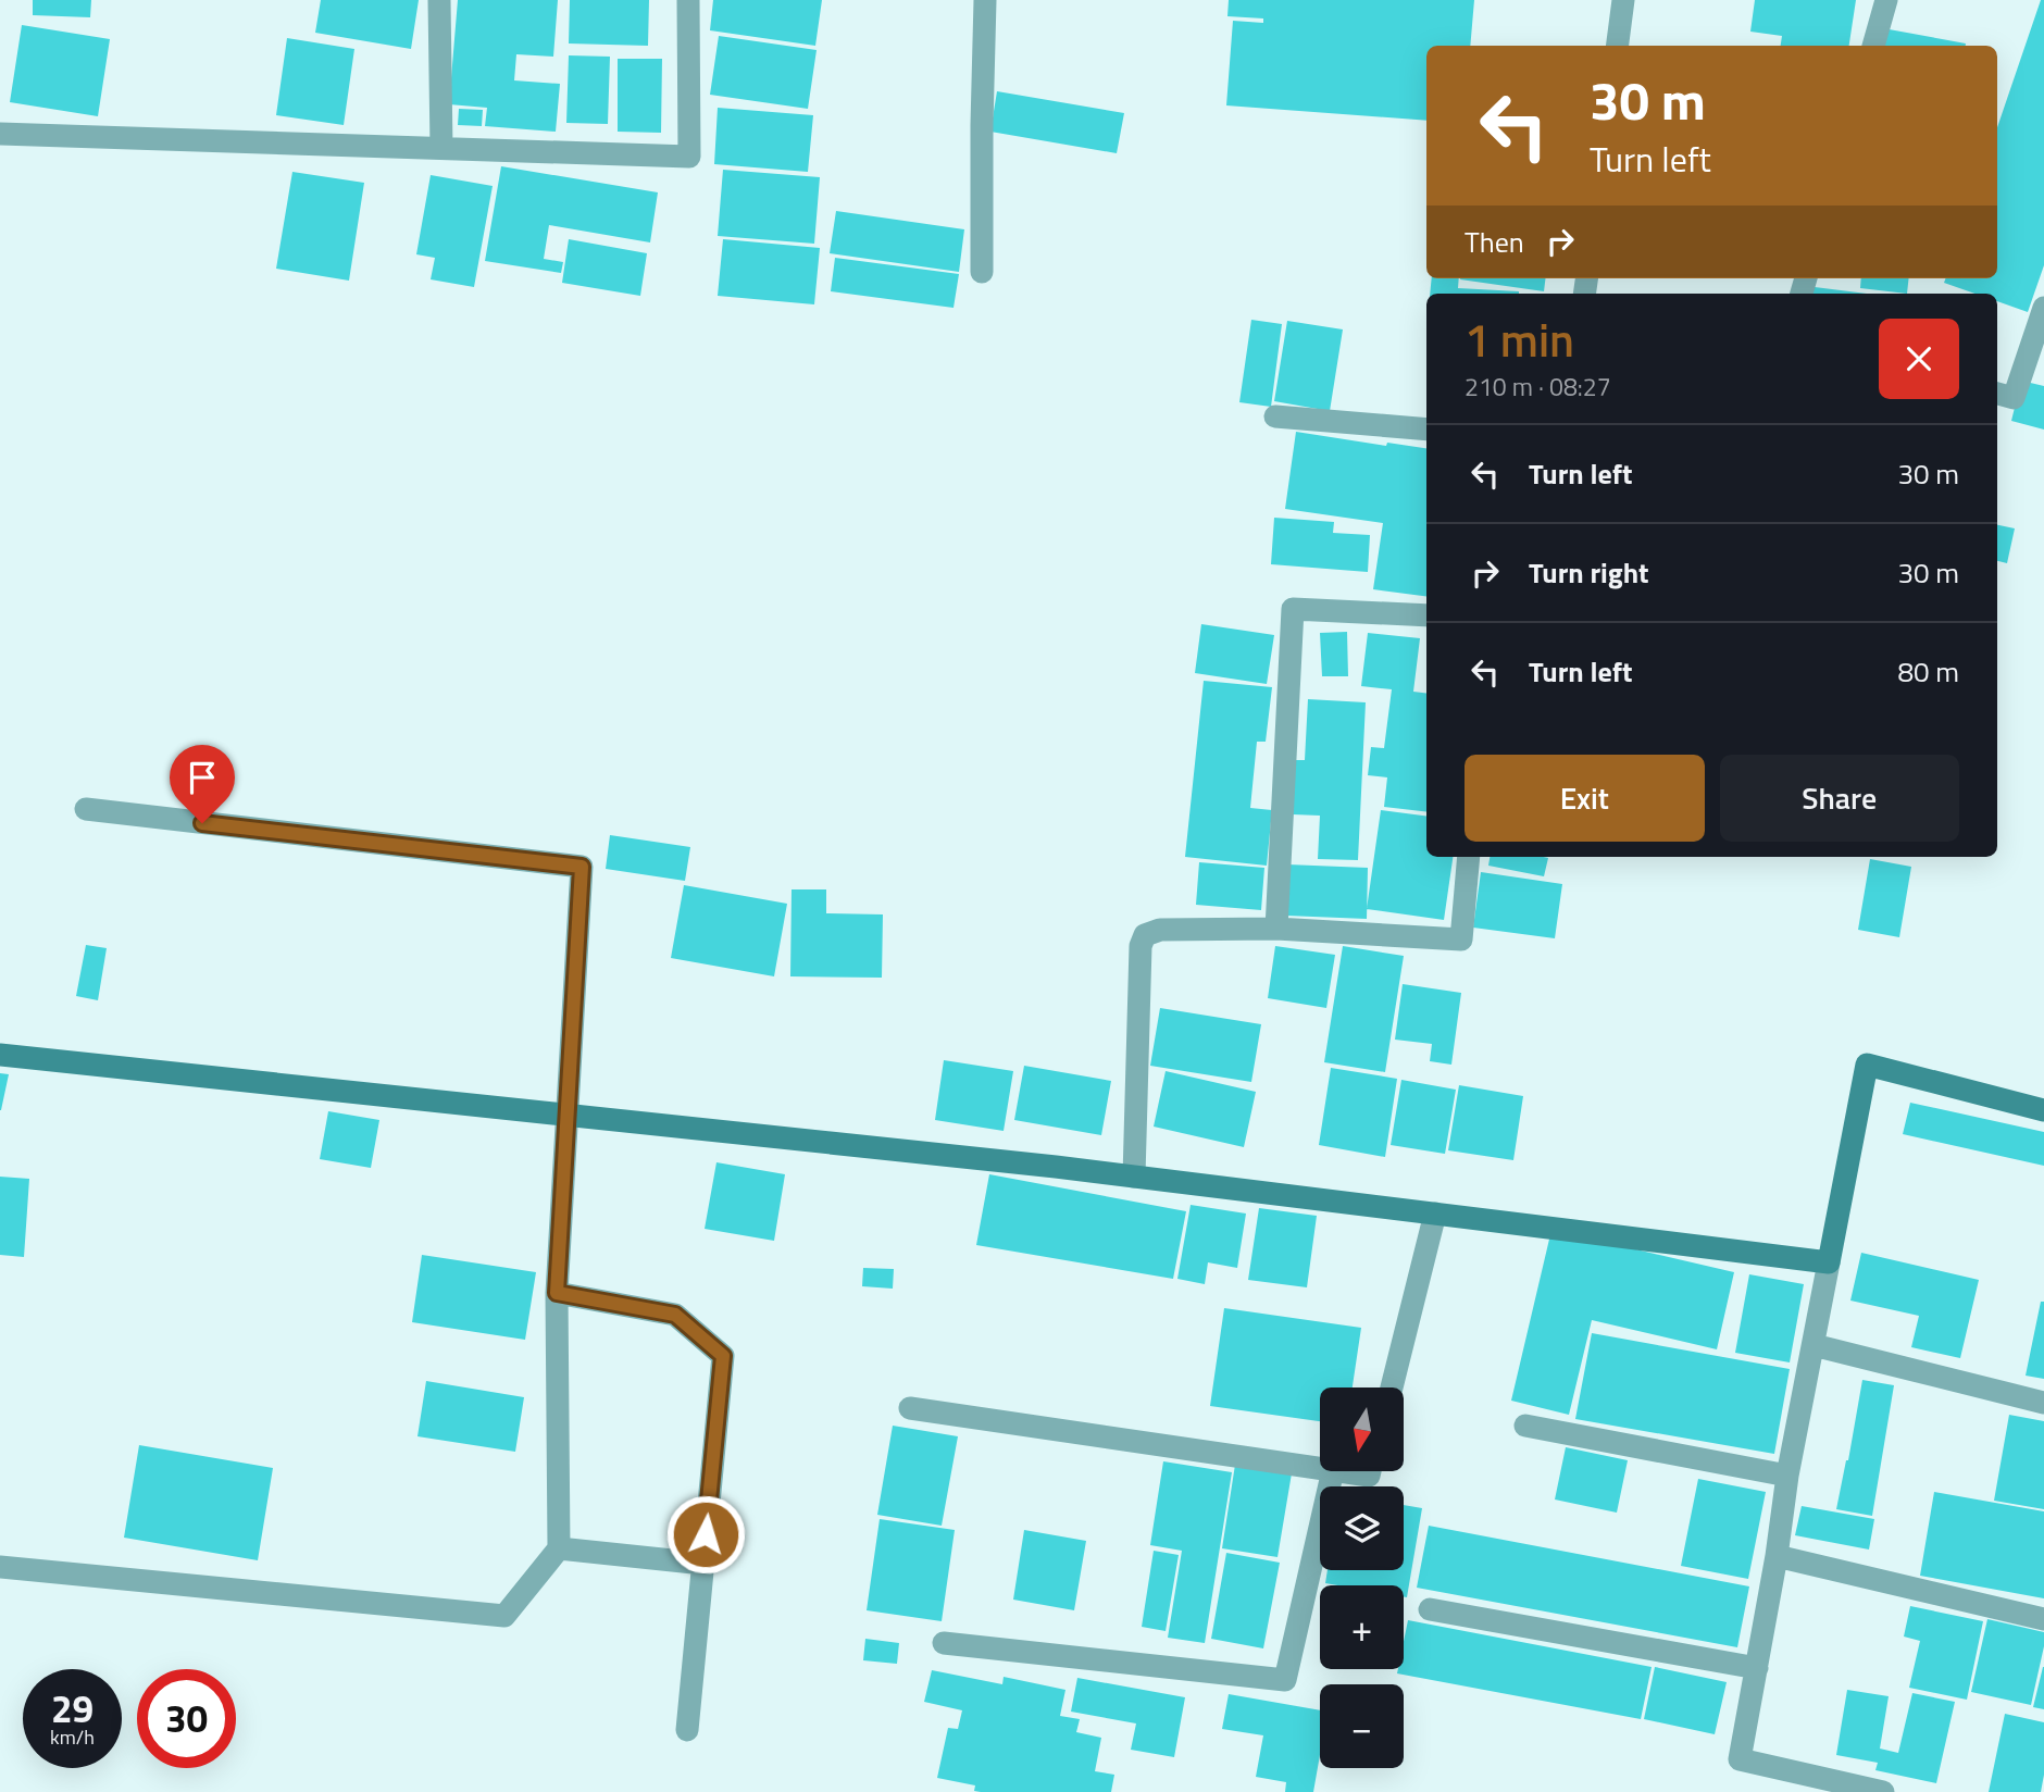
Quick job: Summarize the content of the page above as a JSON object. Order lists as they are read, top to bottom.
{
  "north": "bottom",
  "page": {
    "turn": ["30 m", "Turn left"],
    "then": "Then",
    "heading": ["1 min", "210 m · 08:27"],
    "list": [
      {
        "name": "Turn left",
        "value": "30 m"
      },
      {
        "name": "Turn right",
        "value": "30 m"
      },
      {
        "name": "Turn left",
        "value": "80 m"
      }
    ],
    "buttons": ["Exit", "Share"],
    "map_buttons": ["+", "−"],
    "speed": "29 km/h",
    "limit": "30"
  }
}
